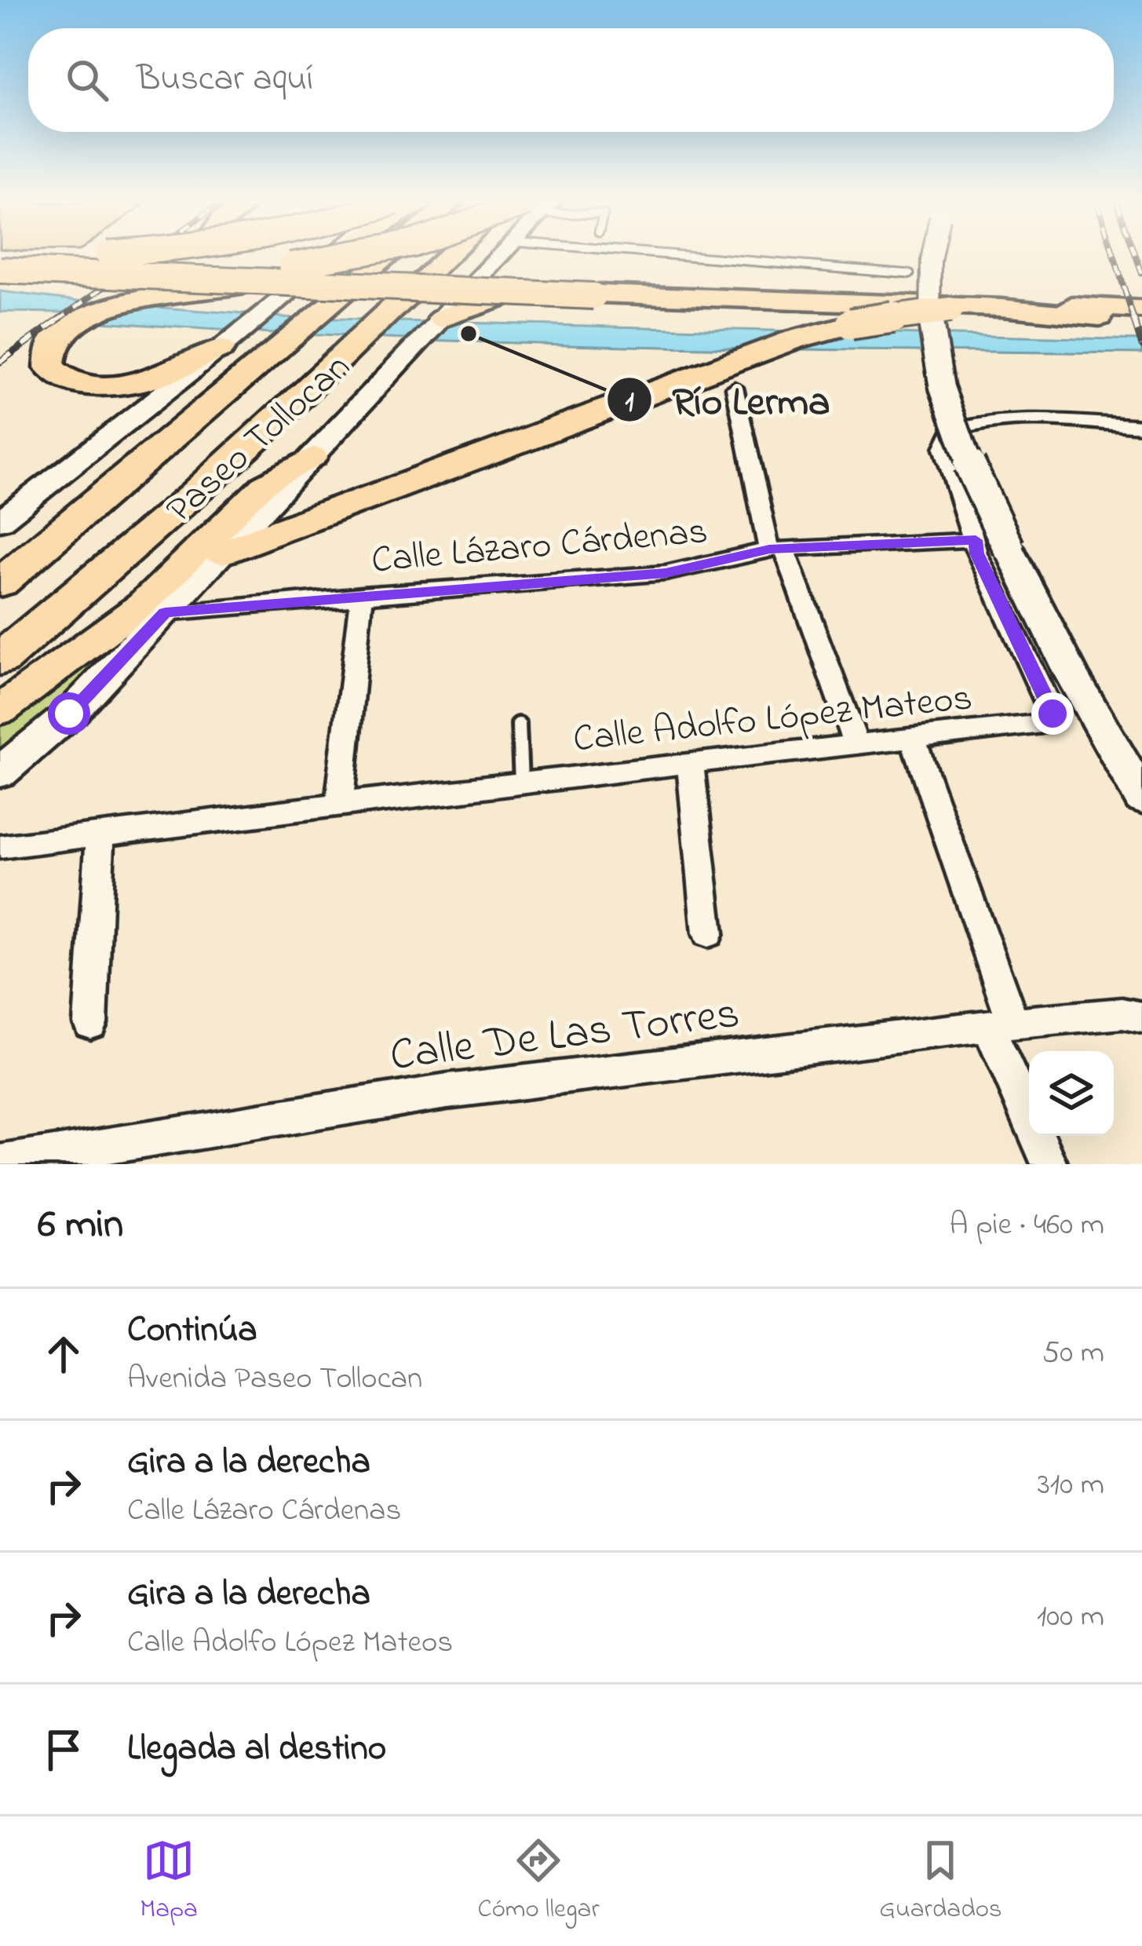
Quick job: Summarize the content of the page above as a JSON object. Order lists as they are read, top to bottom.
{
  "streets": {
    "highway": ["Paseo Tollocan"],
    "street": ["Calle Lázaro Cárdenas", "Calle Adolfo López Mateos", "Calle De Las Torres"]
  },
  "crossings": [
    ["Calle Lázaro Cárdenas", "Calle Adolfo López Mateos"]
  ],
  "places": ["Río Lerma"],
  "page": {
    "search": "Buscar aquí",
    "heading": ["6 min", "A pie · 460 m"],
    "list": [
      ["Continúa", "Avenida Paseo Tollocan", "50 m"],
      ["Gira a la derecha", "Calle Lázaro Cárdenas", "310 m"],
      ["Gira a la derecha", "Calle Adolfo López Mateos", "100 m"],
      "Llegada al destino"
    ],
    "nav": ["Mapa", "Cómo llegar", "Guardados"]
  }
}
